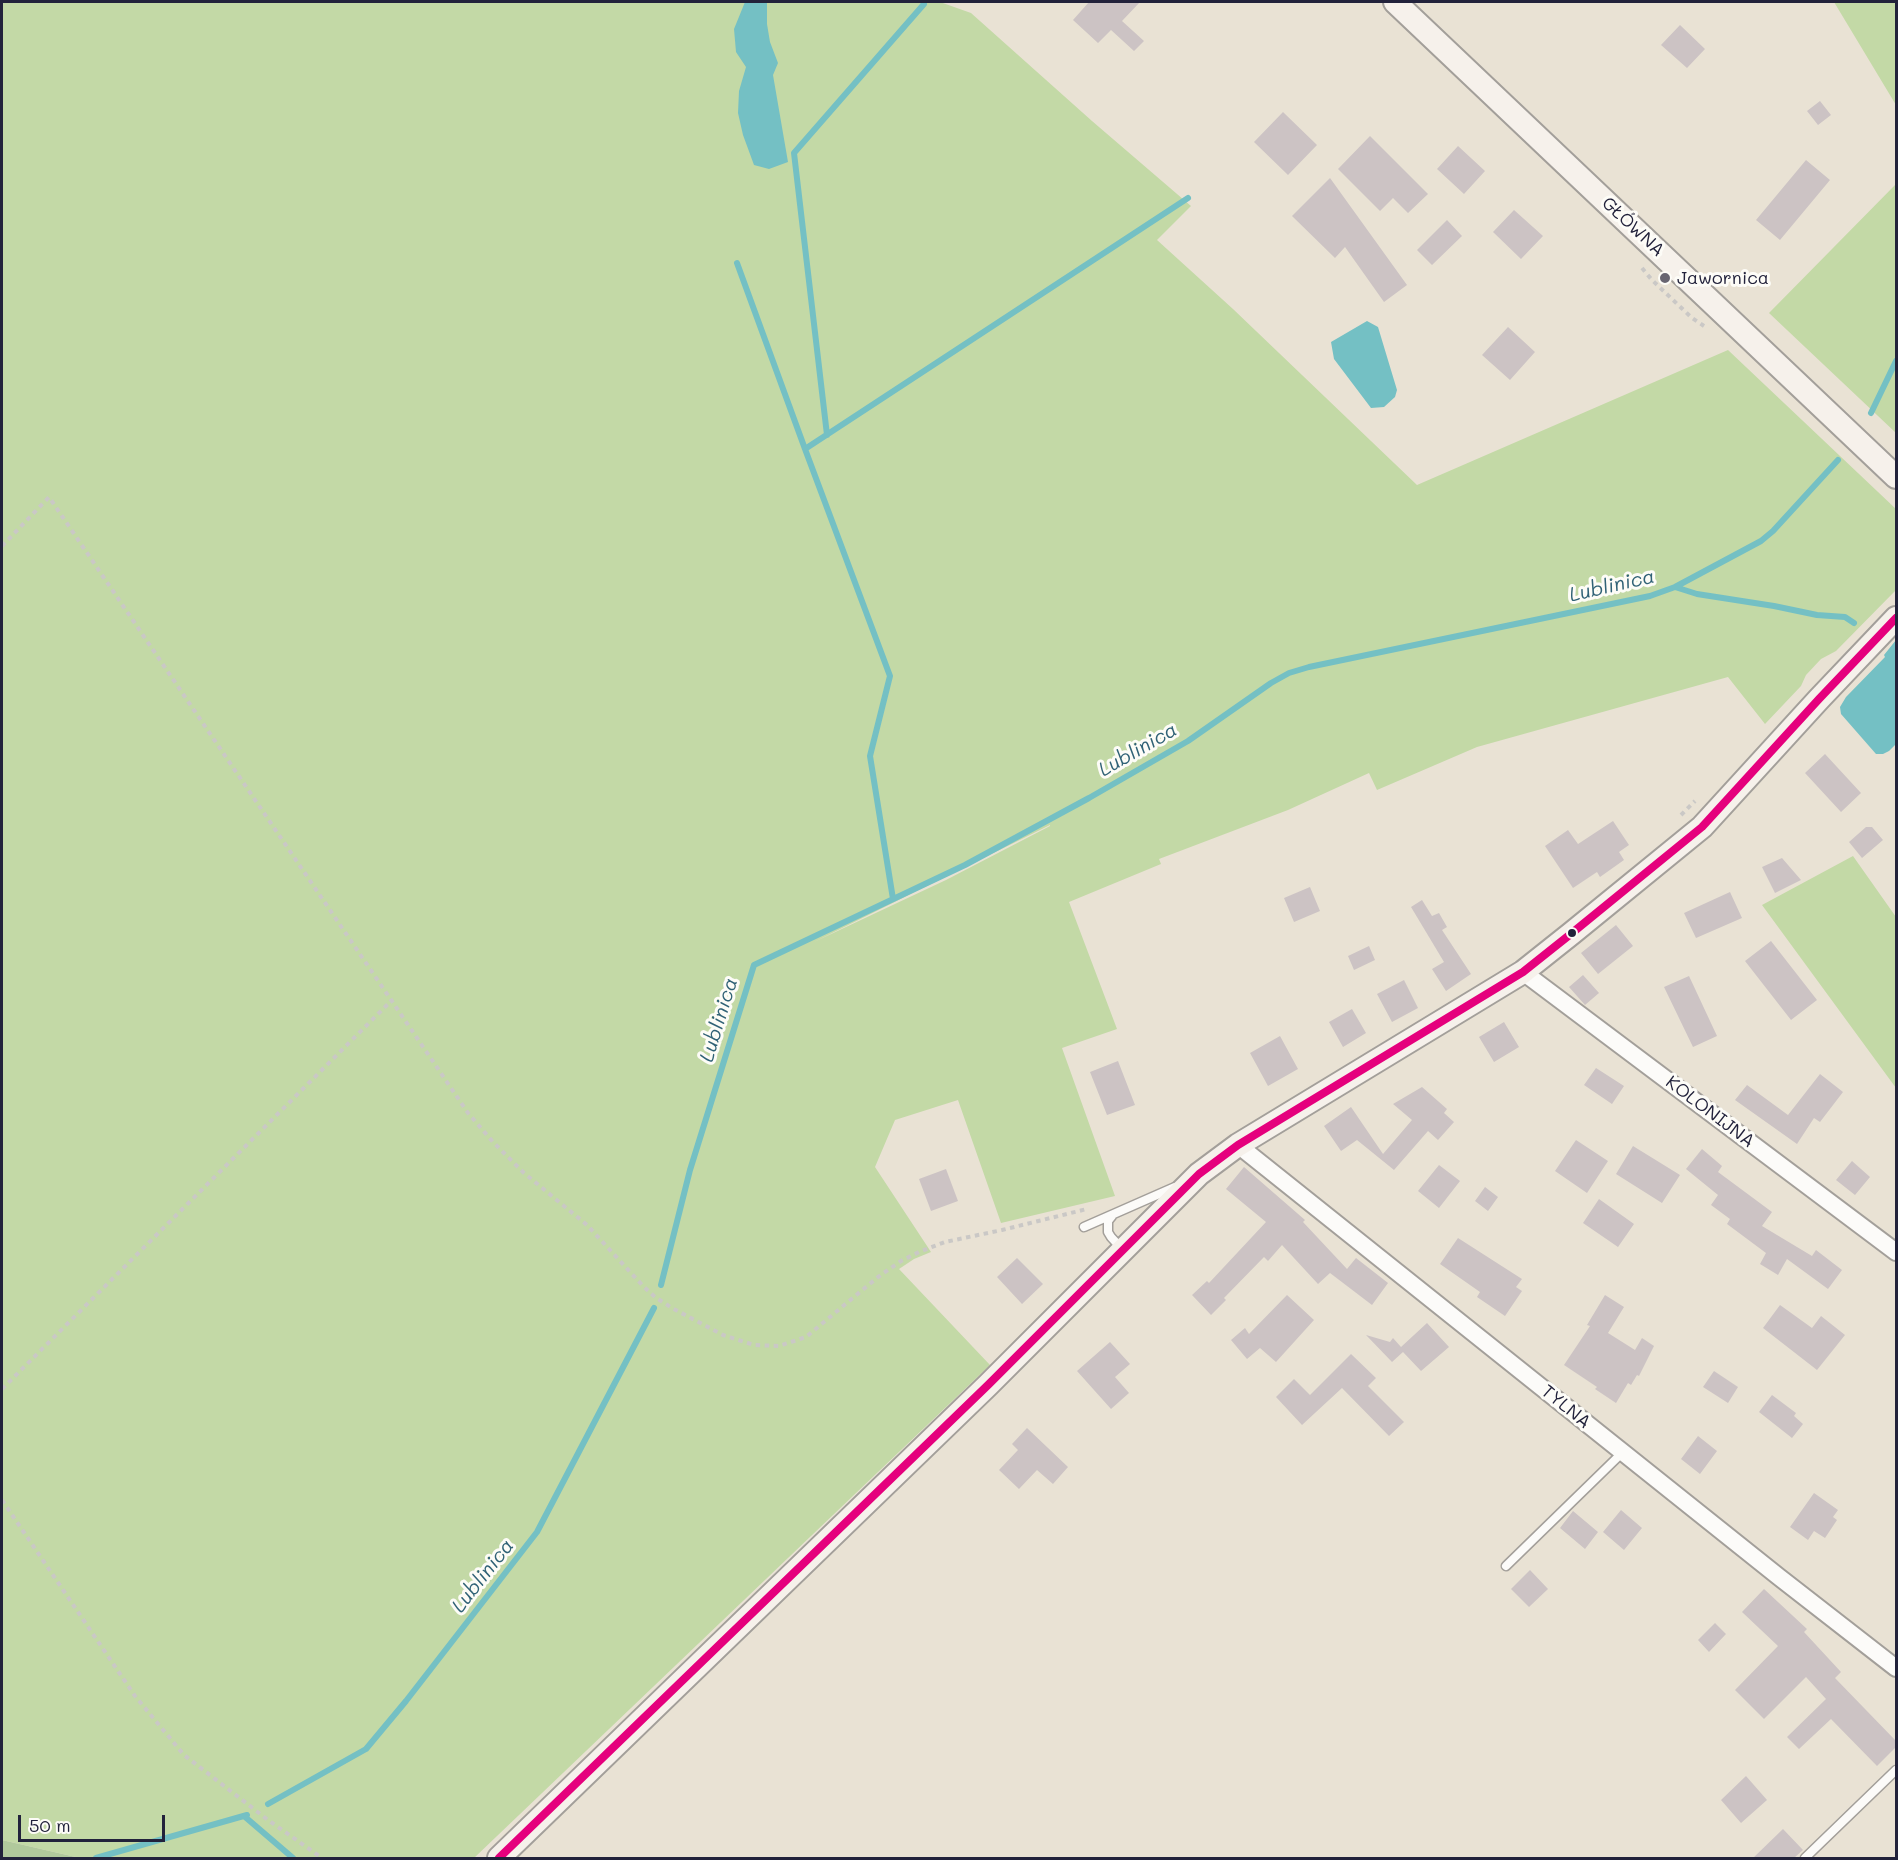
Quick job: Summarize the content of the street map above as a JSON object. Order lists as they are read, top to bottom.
{
  "streets": {
    "street": ["GŁÓWNA", "KOLONIJNA", "TYLNA"]
  },
  "water": ["Lublinica"],
  "places": ["Jawornica"],
  "scale_bar": "50 m"
}
